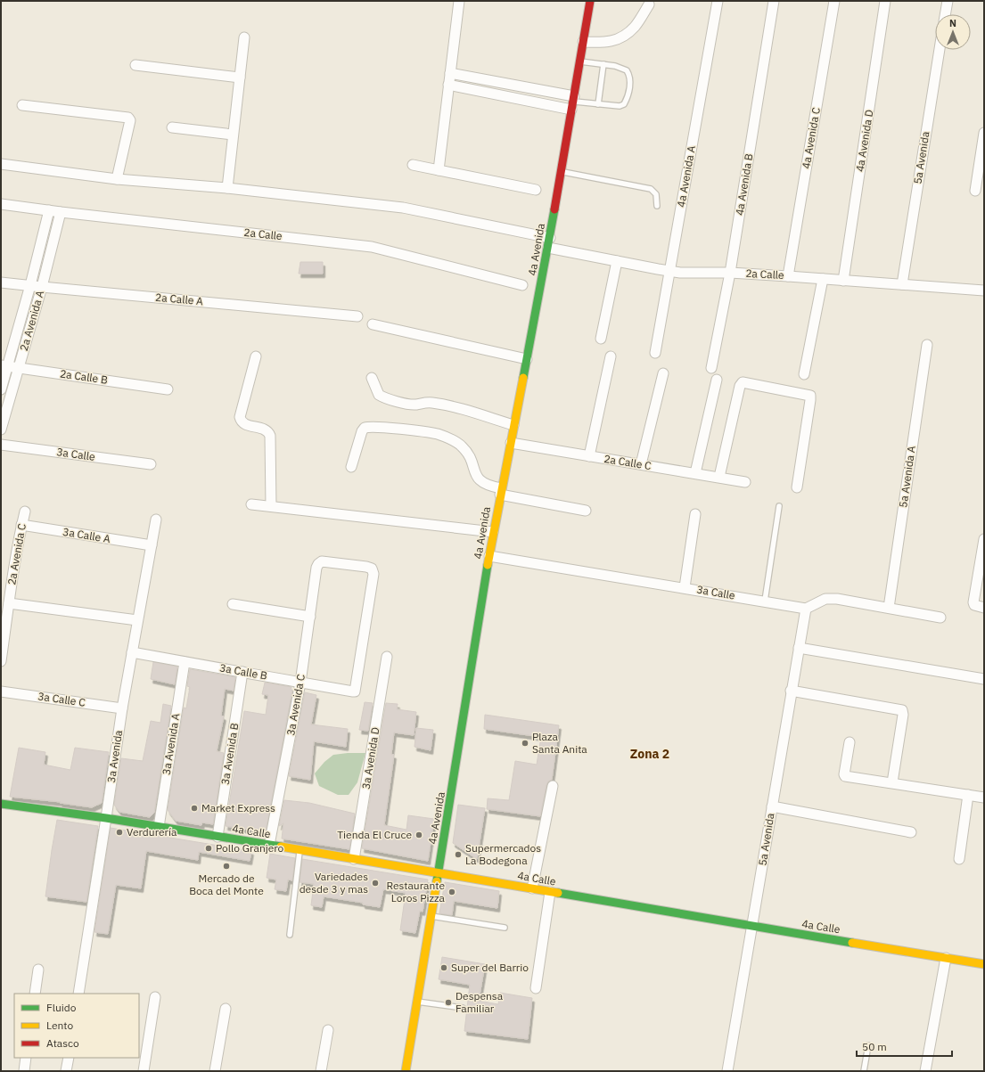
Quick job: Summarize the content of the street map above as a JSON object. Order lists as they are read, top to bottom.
{
  "streets": {
    "main road": ["4a Avenida", "4a Calle"],
    "street": [
      "4a Avenida C",
      "4a Avenida D",
      "5a Avenida",
      "4a Avenida A",
      "4a Avenida B",
      "2a Calle",
      "2a Calle A",
      "2a Avenida A",
      "2a Calle B",
      "3a Calle",
      "2a Calle C",
      "5a Avenida A",
      "3a Calle A",
      "2a Avenida C",
      "3a Calle B",
      "3a Calle C",
      "3a Avenida C",
      "3a Avenida A",
      "3a Avenida B",
      "3a Avenida",
      "3a Avenida D"
    ]
  },
  "crossings": [
    ["4a Avenida C", "2a Calle"],
    ["4a Avenida D", "2a Calle"],
    ["5a Avenida", "2a Calle"],
    ["5a Avenida", "3a Calle"],
    ["5a Avenida", "4a Calle"],
    ["4a Avenida A", "2a Calle"],
    ["4a Avenida B", "2a Calle"],
    ["2a Calle", "4a Avenida"],
    ["2a Calle", "2a Avenida A"],
    ["4a Avenida", "3a Calle"],
    ["4a Avenida", "2a Calle C"],
    ["4a Avenida", "4a Calle"],
    ["2a Calle A", "2a Avenida A"],
    ["2a Avenida A", "2a Calle B"],
    ["3a Calle A", "2a Avenida C"],
    ["3a Calle A", "3a Avenida"],
    ["3a Calle B", "3a Avenida C"],
    ["3a Calle B", "3a Avenida A"],
    ["3a Calle B", "3a Avenida B"],
    ["3a Calle B", "3a Avenida"],
    ["3a Calle C", "3a Avenida"],
    ["3a Avenida C", "4a Calle"],
    ["3a Avenida A", "4a Calle"],
    ["3a Avenida B", "4a Calle"],
    ["3a Avenida", "4a Calle"],
    ["3a Avenida D", "4a Calle"]
  ],
  "districts": ["Zona 2"],
  "places": [
    "Plaza Santa Anita",
    "Market Express",
    "Verdurería",
    "Tienda El Cruce",
    "Pollo Granjero",
    "Supermercados La Bodegona",
    "Mercado de Boca del Monte",
    "Variedades desde 3 y mas",
    "Restaurante Loros Pizza",
    "Super del Barrio",
    "Despensa Familiar"
  ],
  "legend": ["Fluido", "Lento", "Atasco"],
  "scale_bar": "50 m",
  "north": "top"
}
